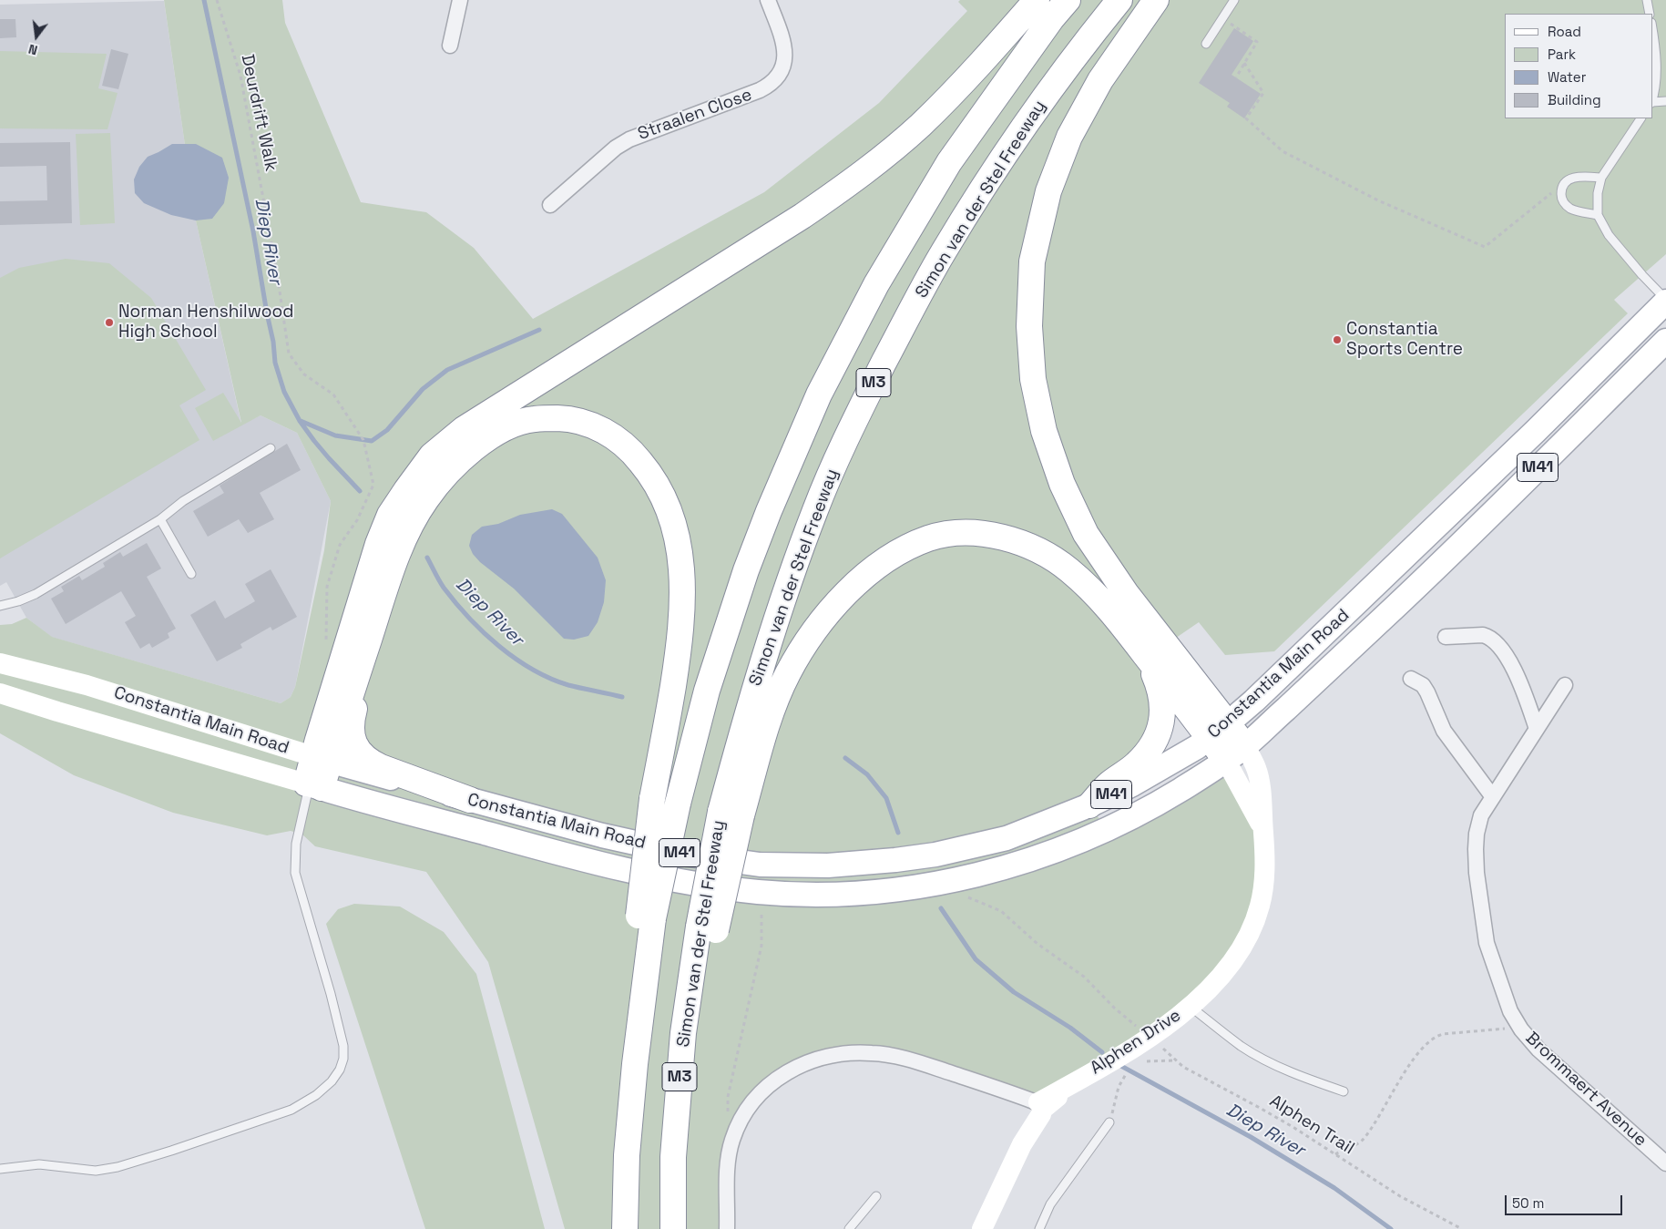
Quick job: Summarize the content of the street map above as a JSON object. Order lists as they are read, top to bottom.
{
  "streets": {
    "highway": ["Simon van der Stel Freeway", "M3"],
    "main road": ["M41", "Constantia Main Road", "Alphen Drive"],
    "street": ["Straalen Close", "Brommaert Avenue"],
    "path": ["Deurdrift Walk", "Alphen Trail"]
  },
  "crossings": [
    ["Constantia Main Road", "Alphen Drive"],
    ["Alphen Drive", "Alphen Trail"]
  ],
  "water": ["Diep River"],
  "places": ["Norman Henshilwood High School", "Constantia Sports Centre"],
  "legend": [
    "Road",
    "Park",
    "Water",
    "Building"
  ],
  "scale_bar": "50 m",
  "north": "bottom"
}
